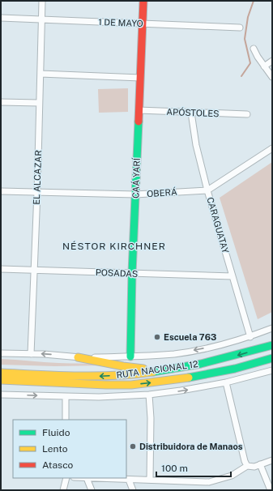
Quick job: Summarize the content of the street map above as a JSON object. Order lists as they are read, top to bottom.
{
  "streets": {
    "main road": ["CAÁ YARÍ", "RUTA NACIONAL 12"],
    "street": [
      "1 DE MAYO",
      "APÓSTOLES",
      "EL ALCAZAR",
      "OBERÁ",
      "CARAGUATAY",
      "POSADAS"
    ]
  },
  "crossings": [
    ["1 DE MAYO", "EL ALCAZAR"],
    ["1 DE MAYO", "CAÁ YARÍ"],
    ["APÓSTOLES", "CAÁ YARÍ"],
    ["APÓSTOLES", "CARAGUATAY"],
    ["EL ALCAZAR", "OBERÁ"],
    ["EL ALCAZAR", "POSADAS"],
    ["CAÁ YARÍ", "OBERÁ"],
    ["CAÁ YARÍ", "POSADAS"],
    ["OBERÁ", "CARAGUATAY"],
    ["CARAGUATAY", "POSADAS"]
  ],
  "districts": ["NÉSTOR KIRCHNER"],
  "places": ["Escuela 763", "Distribuidora de Manaos"],
  "legend": ["Fluido", "Lento", "Atasco"],
  "scale_bar": "100 m"
}
